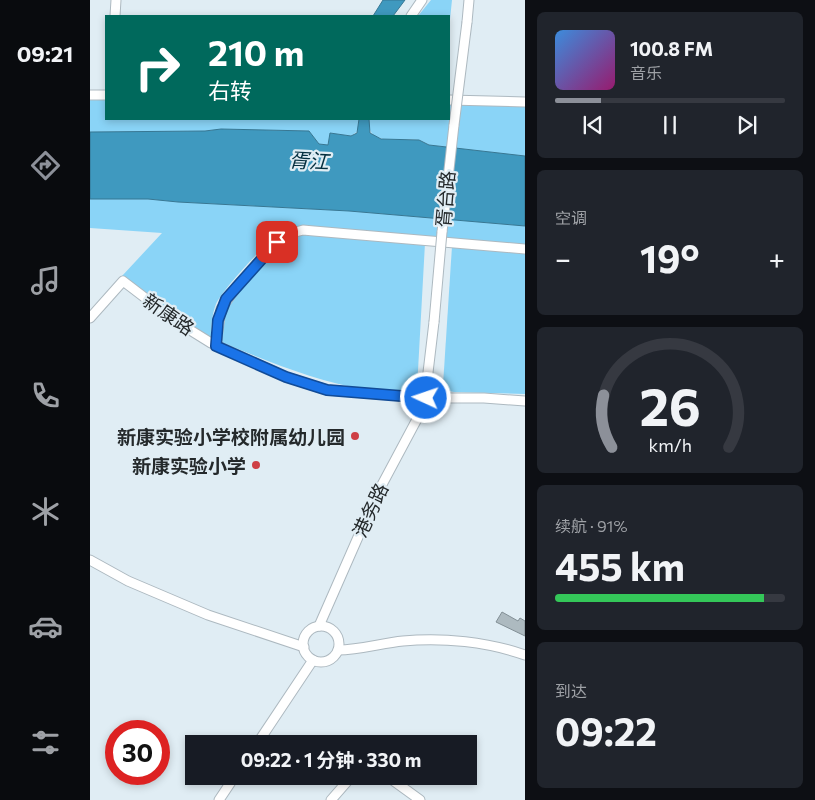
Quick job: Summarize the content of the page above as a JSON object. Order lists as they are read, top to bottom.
{
  "streets": {
    "street": ["胥台路", "新康路", "港务路"]
  },
  "crossings": [
    ["胥台路", "新康路"],
    ["胥台路", "港务路"],
    ["新康路", "港务路"]
  ],
  "water": ["胥江"],
  "places": ["新康实验小学校附属幼儿园", "新康实验小学"],
  "page": {
    "tabs": "09:21",
    "turn": ["210 m", "右转"],
    "song": ["100.8 FM", "音乐"],
    "tile": [
      "空调",
      ["续航 · 91%", "455 km"],
      ["到达", "09:22"]
    ],
    "heat": ["−", "19°", "+"],
    "limit": "30",
    "trip": "09:22 · 1 分钟 · 330 m",
    "gauge": ["26", "km/h"]
  }
}
